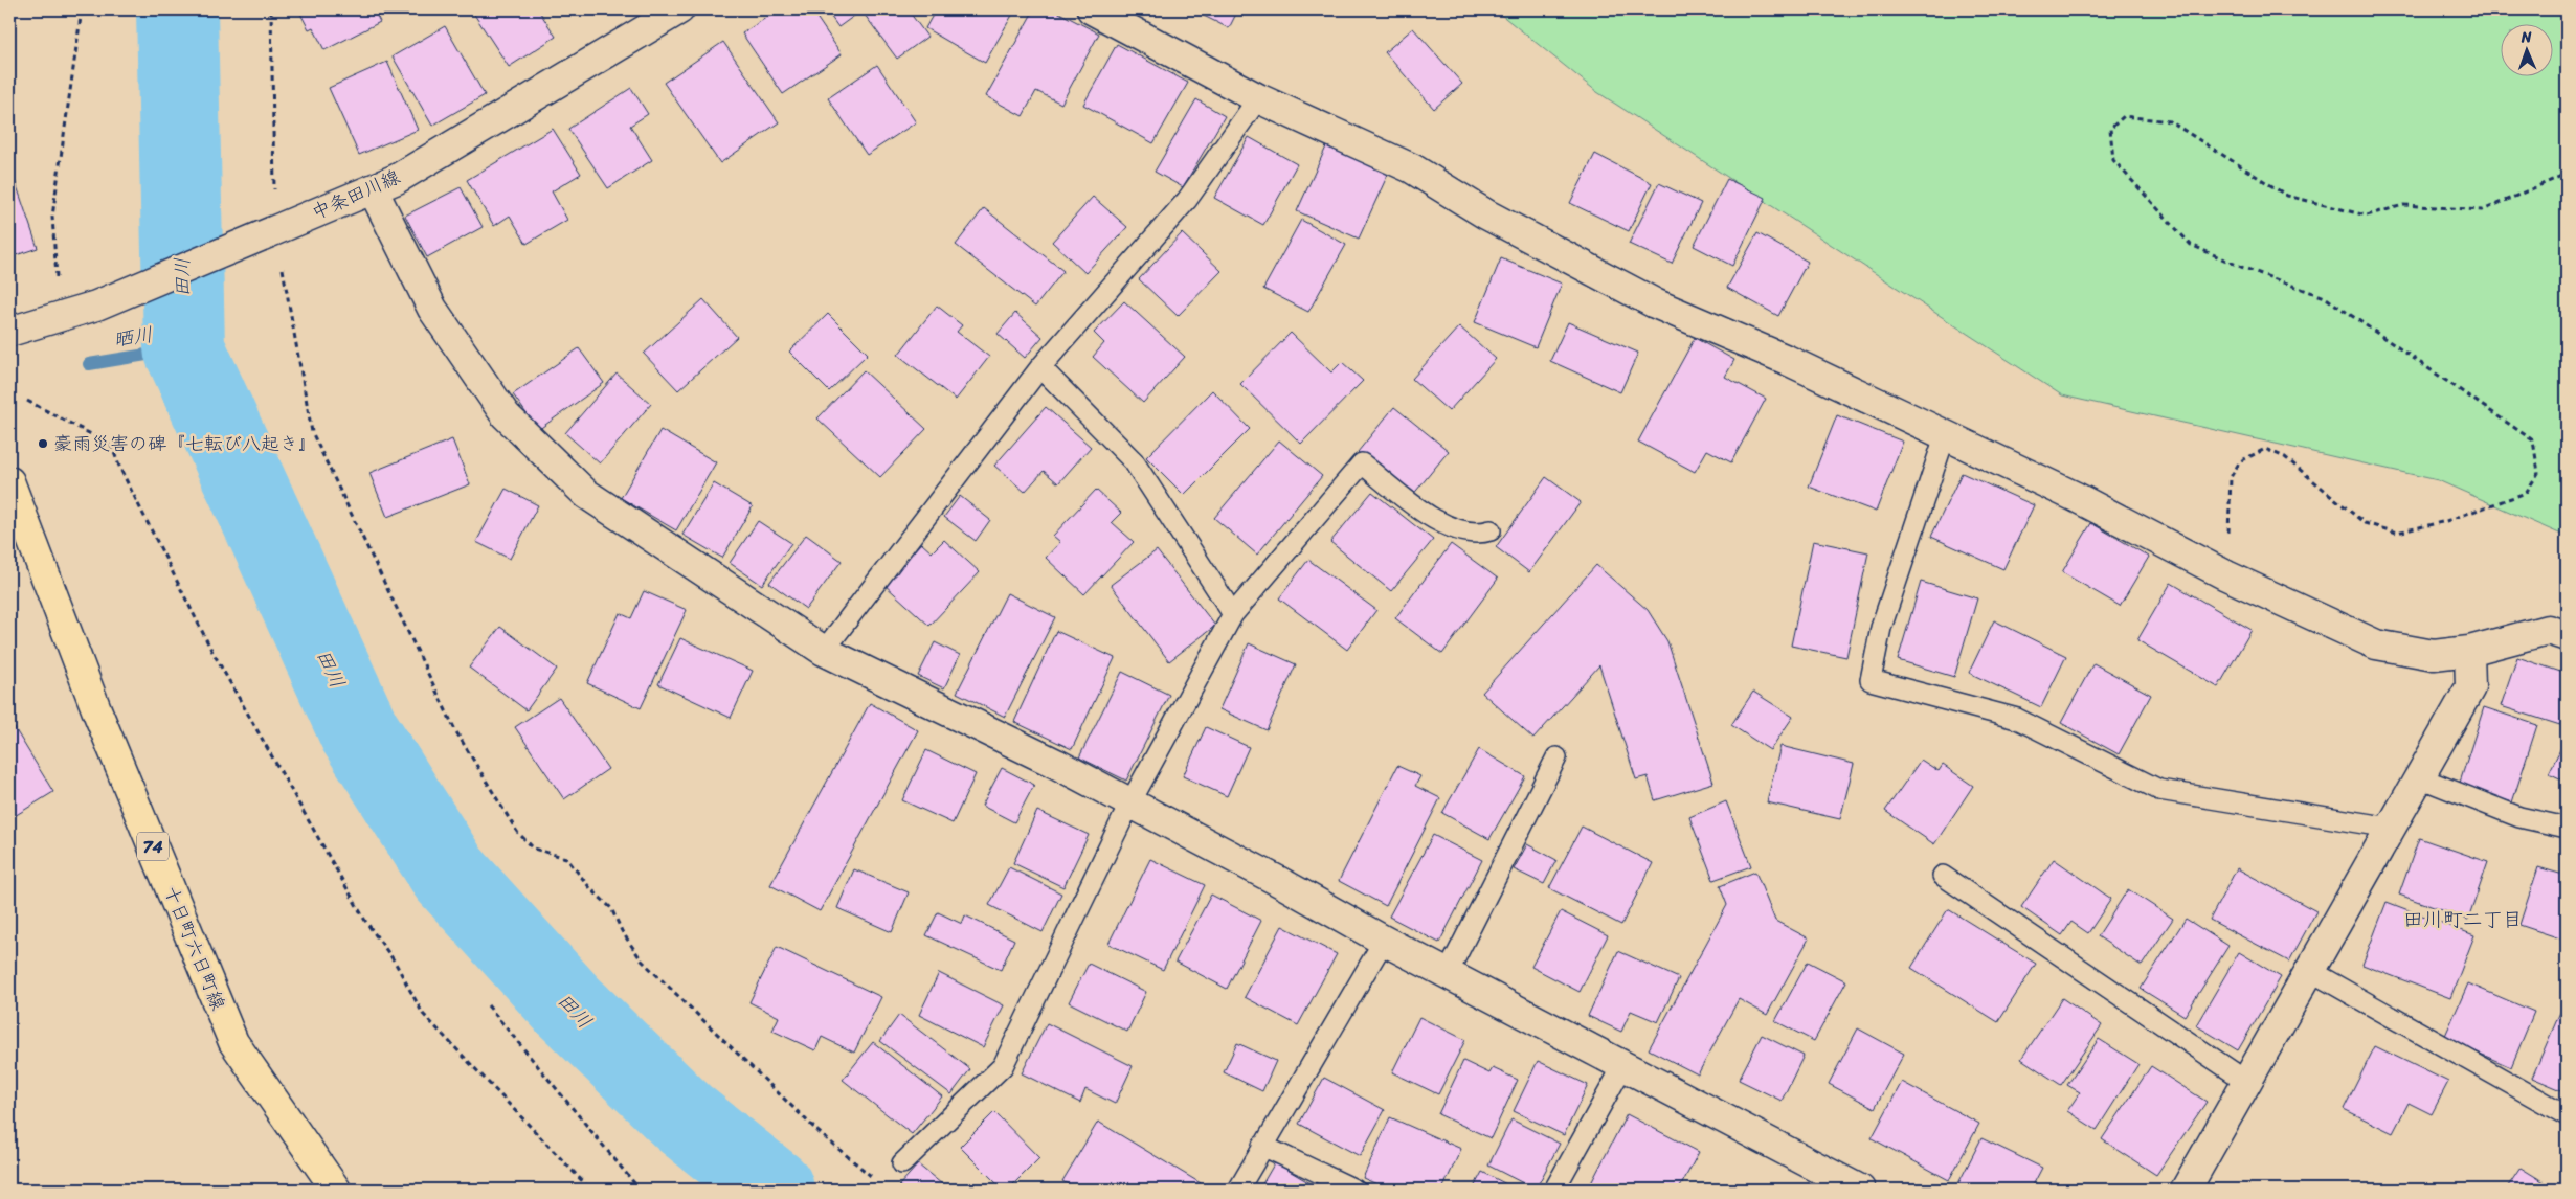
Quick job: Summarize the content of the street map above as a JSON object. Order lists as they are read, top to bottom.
{
  "streets": {
    "main road": ["74", "十日町六日町線"],
    "street": ["中条田川線"]
  },
  "districts": ["田川町二丁目"],
  "water": ["田川", "晒川"],
  "places": ["豪雨災害の碑『七転び八起き』"],
  "north": "top"
}
